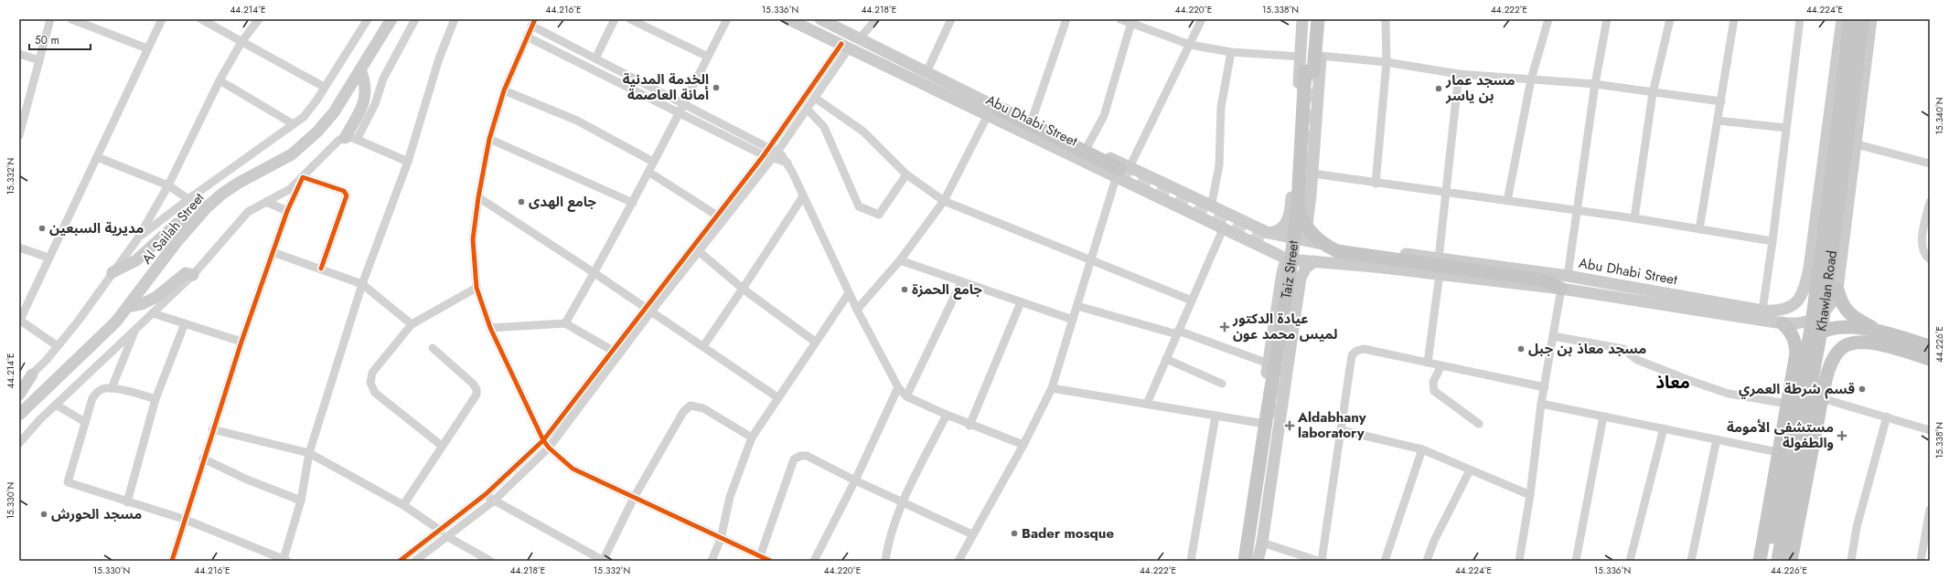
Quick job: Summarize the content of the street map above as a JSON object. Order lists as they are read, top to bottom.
{
  "streets": {
    "main road": [
      "Abu Dhabi Street",
      "Al Sailah Street",
      "Taiz Street",
      "Khawlan Road"
    ]
  },
  "crossings": [
    ["Abu Dhabi Street", "Khawlan Road"]
  ],
  "districts": ["معاذ"],
  "places": {
    "other": [
      "الخدمة المدنية أمانة العاصمة",
      "مسجد عمار بن ياسر",
      "جامع الهدى",
      "مديرية السبعين",
      "جامع الحمزة",
      "مسجد معاذ بن جبل",
      "قسم شرطة العمري",
      "مسجد الحورش",
      "Bader mosque"
    ],
    "health": ["عيادة الدكتور لميس محمد عون", "Aldabhany laboratory", "مستشفى الأمومة والطفولة"]
  },
  "scale_bar": "50 m",
  "coordinates": [
    "44.214°E",
    "44.216°E",
    "15.336°N",
    "44.218°E",
    "44.220°E",
    "15.338°N",
    "44.222°E",
    "44.224°E",
    "15.340°N",
    "15.332°N",
    "44.226°E",
    "15.330°N"
  ]
}
